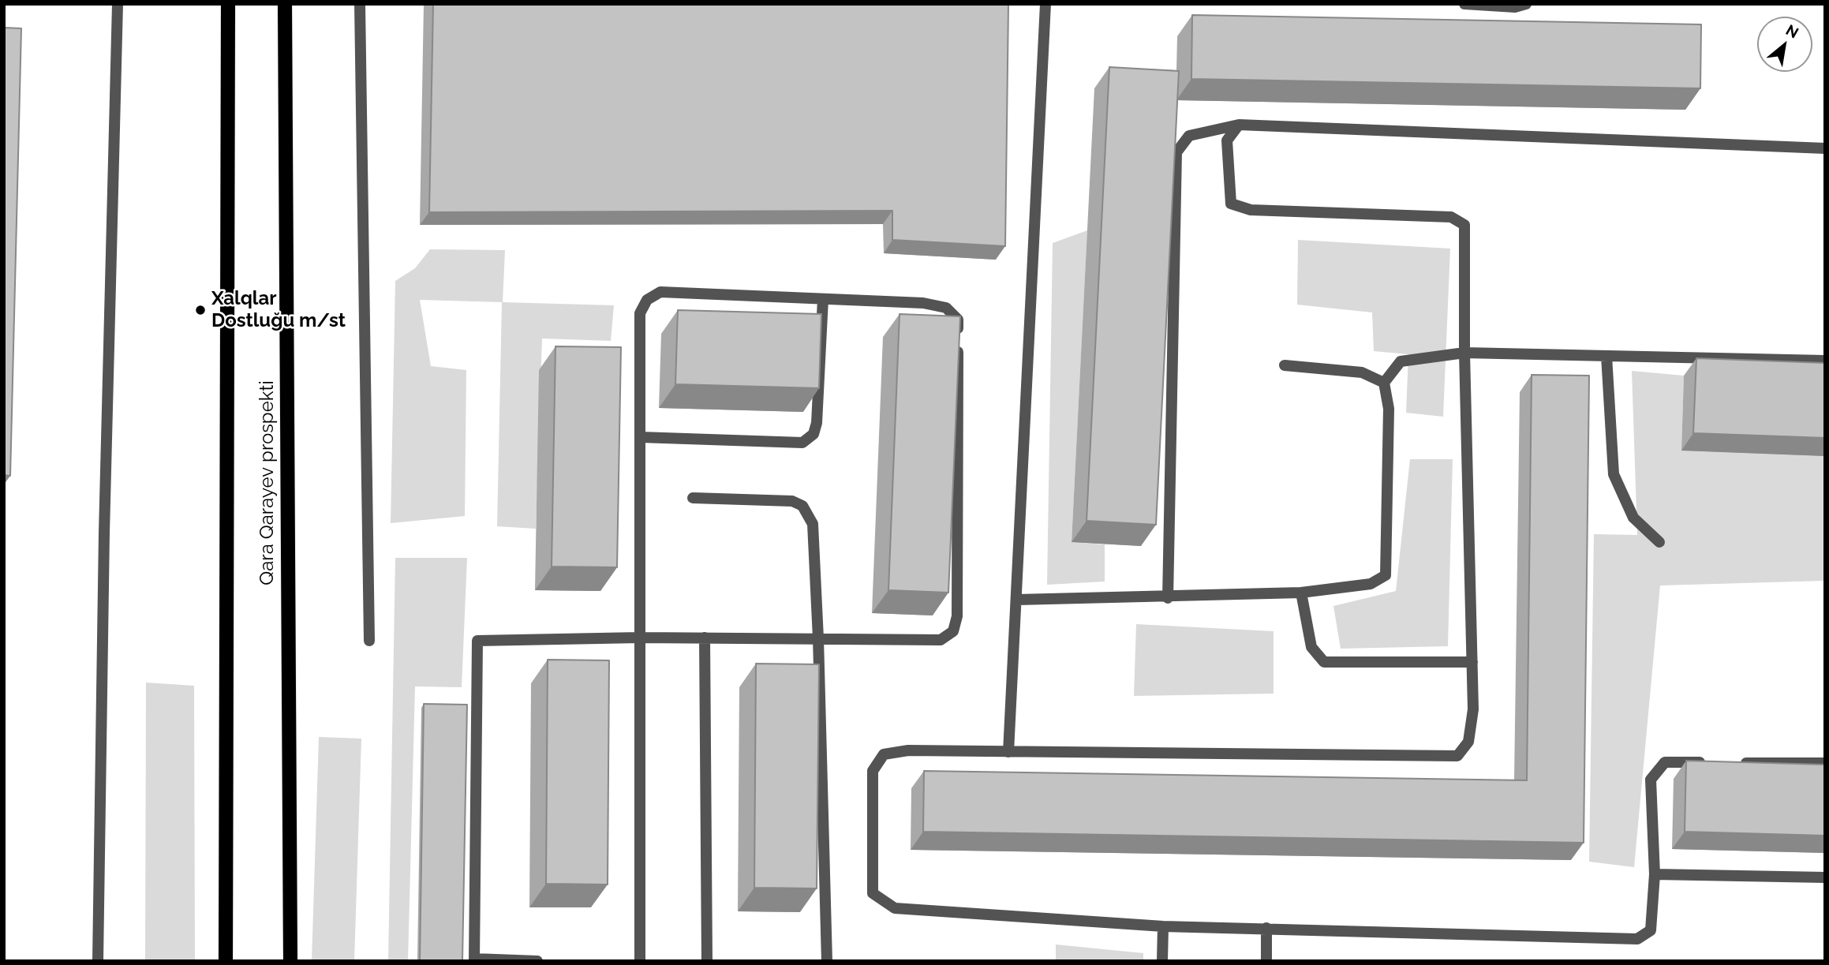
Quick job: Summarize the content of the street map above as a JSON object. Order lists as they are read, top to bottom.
{
  "streets": {
    "main road": ["Qara Qarayev prospekti"]
  },
  "places": ["Xalqlar Dostluğu m/st"],
  "north": "top right"
}
